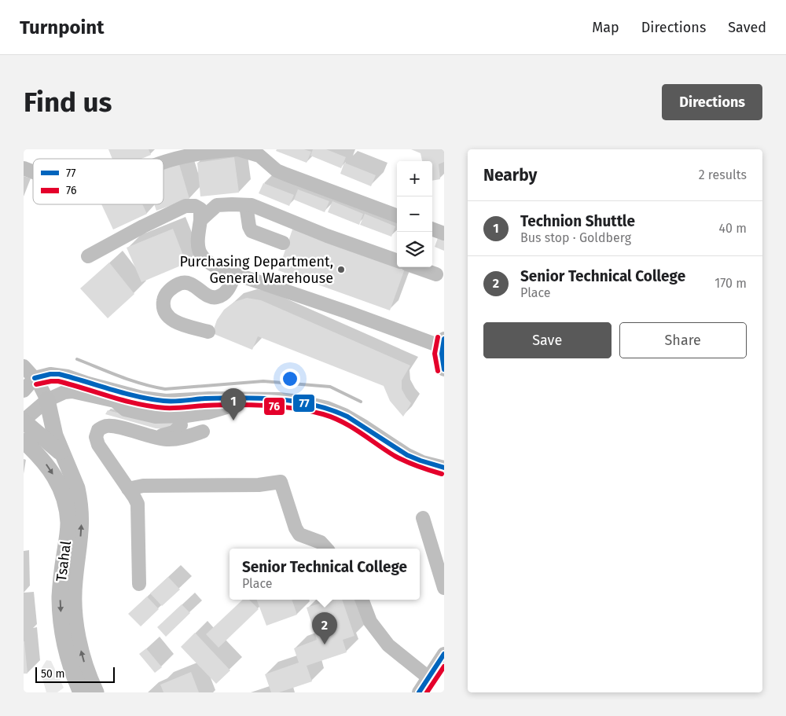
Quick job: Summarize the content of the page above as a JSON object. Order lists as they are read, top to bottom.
{
  "streets": {
    "main road": ["Tsahal"]
  },
  "places": ["Purchasing Department, General Warehouse"],
  "lines": ["transit line 76", "transit line 77"],
  "legend": ["77", "76"],
  "scale_bar": "50 m",
  "page": {
    "header": "Turnpoint",
    "nav": ["Map", "Directions", "Saved"],
    "buttons": [
      "Directions",
      ["Save", "Share"]
    ],
    "title": "Find us",
    "heading": ["Nearby", "2 results"],
    "map_buttons": ["+", "−"],
    "list": [
      {
        "mark": "1",
        "name": "Technion Shuttle",
        "note": "Bus stop · Goldberg",
        "value": "40 m"
      },
      {
        "mark": "2",
        "name": "Senior Technical College",
        "note": "Place",
        "value": "170 m"
      }
    ],
    "pins": ["1", "2"],
    "popup": ["Senior Technical College", "Place"],
    "scale": "50 m"
  }
}
